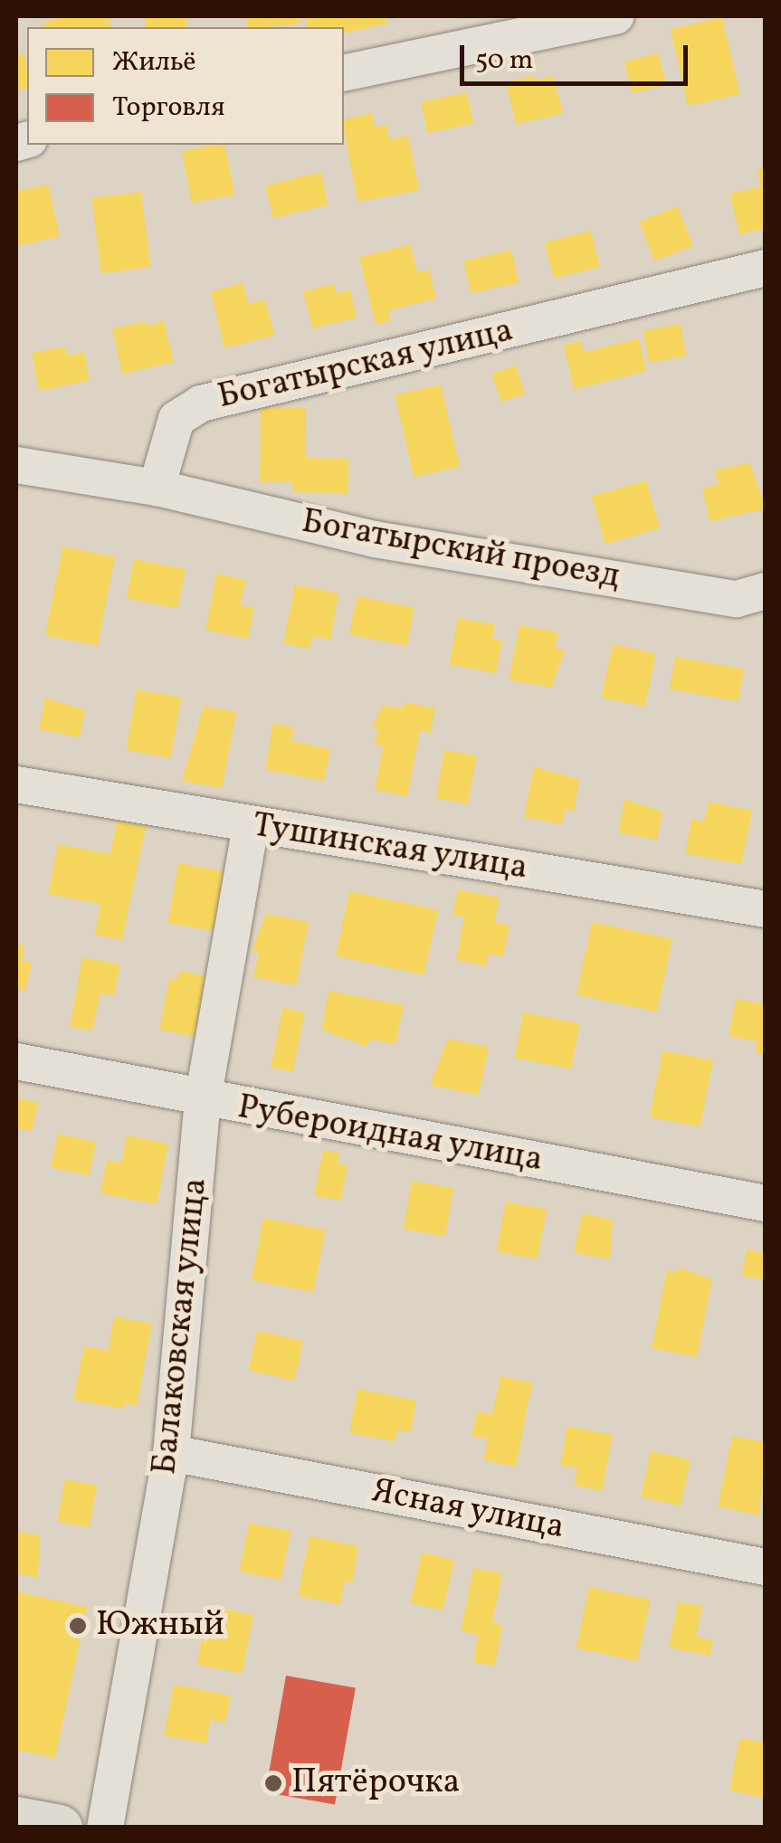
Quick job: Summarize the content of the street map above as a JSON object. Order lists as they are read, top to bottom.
{
  "streets": {
    "street": [
      "Богатырская улица",
      "Богатырский проезд",
      "Тушинская улица",
      "Рубероидная улица",
      "Балаковская улица",
      "Ясная улица"
    ]
  },
  "crossings": [
    ["Богатырская улица", "Богатырский проезд"],
    ["Тушинская улица", "Балаковская улица"],
    ["Рубероидная улица", "Балаковская улица"],
    ["Балаковская улица", "Ясная улица"]
  ],
  "places": ["Южный", "Пятёрочка"],
  "legend": ["Жильё", "Торговля"],
  "scale_bar": "50 m"
}
